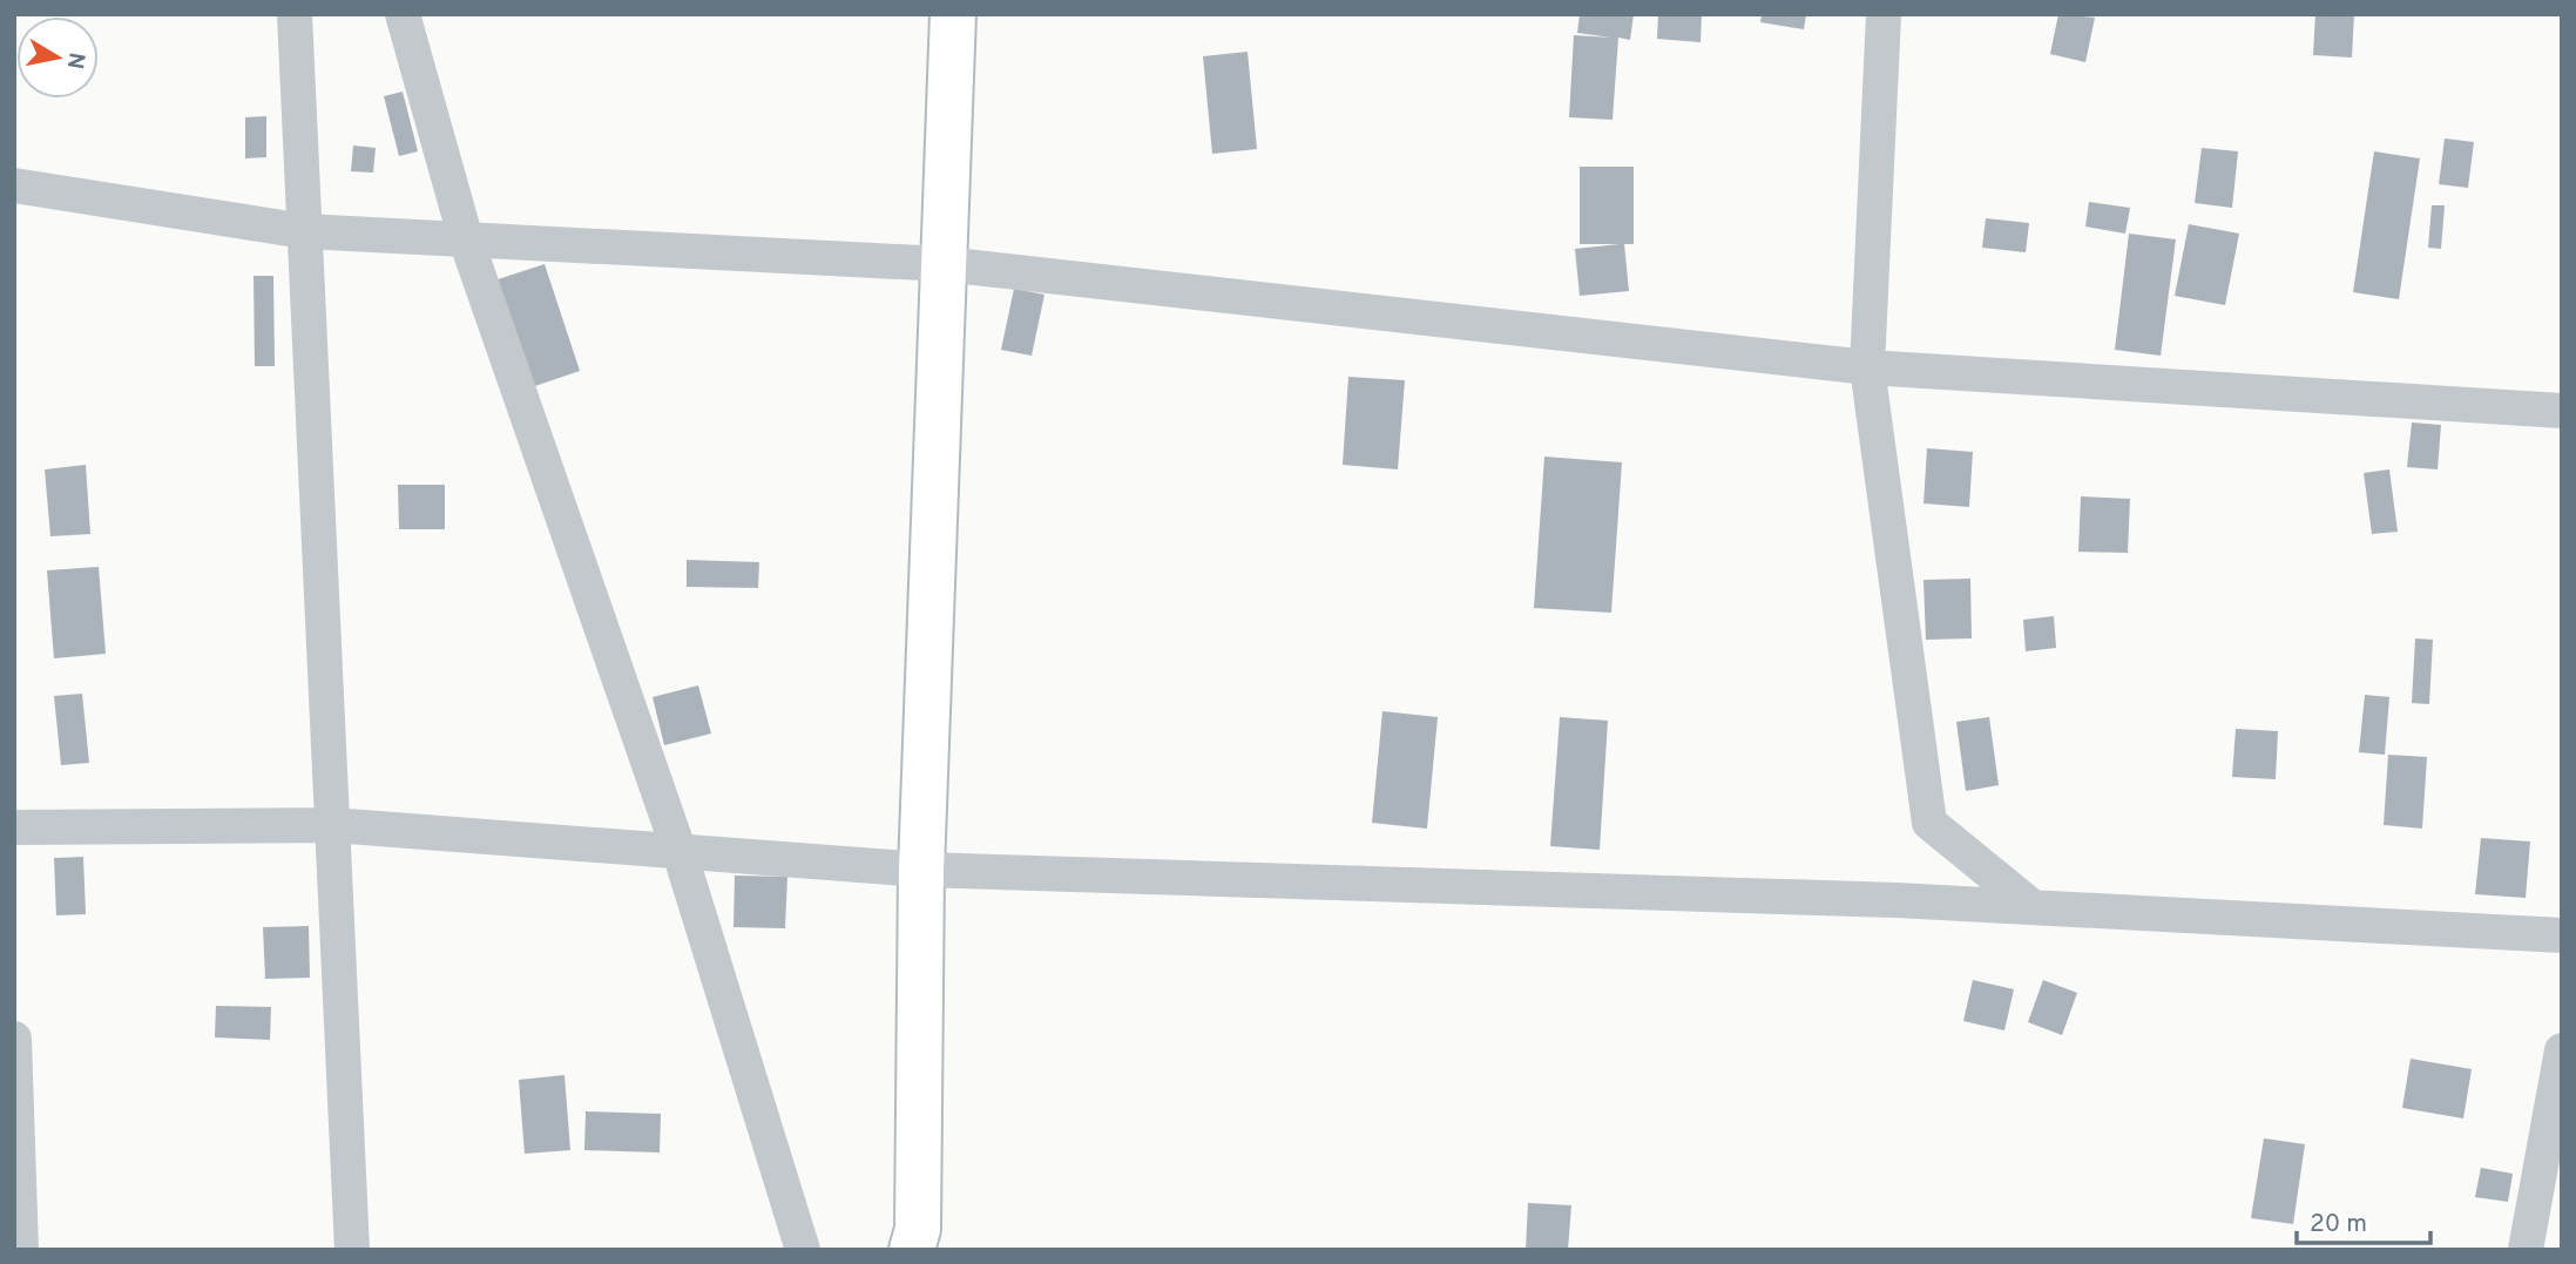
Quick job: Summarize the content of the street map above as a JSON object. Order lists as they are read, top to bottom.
{
  "scale_bar": "20 m",
  "north": "right"
}
